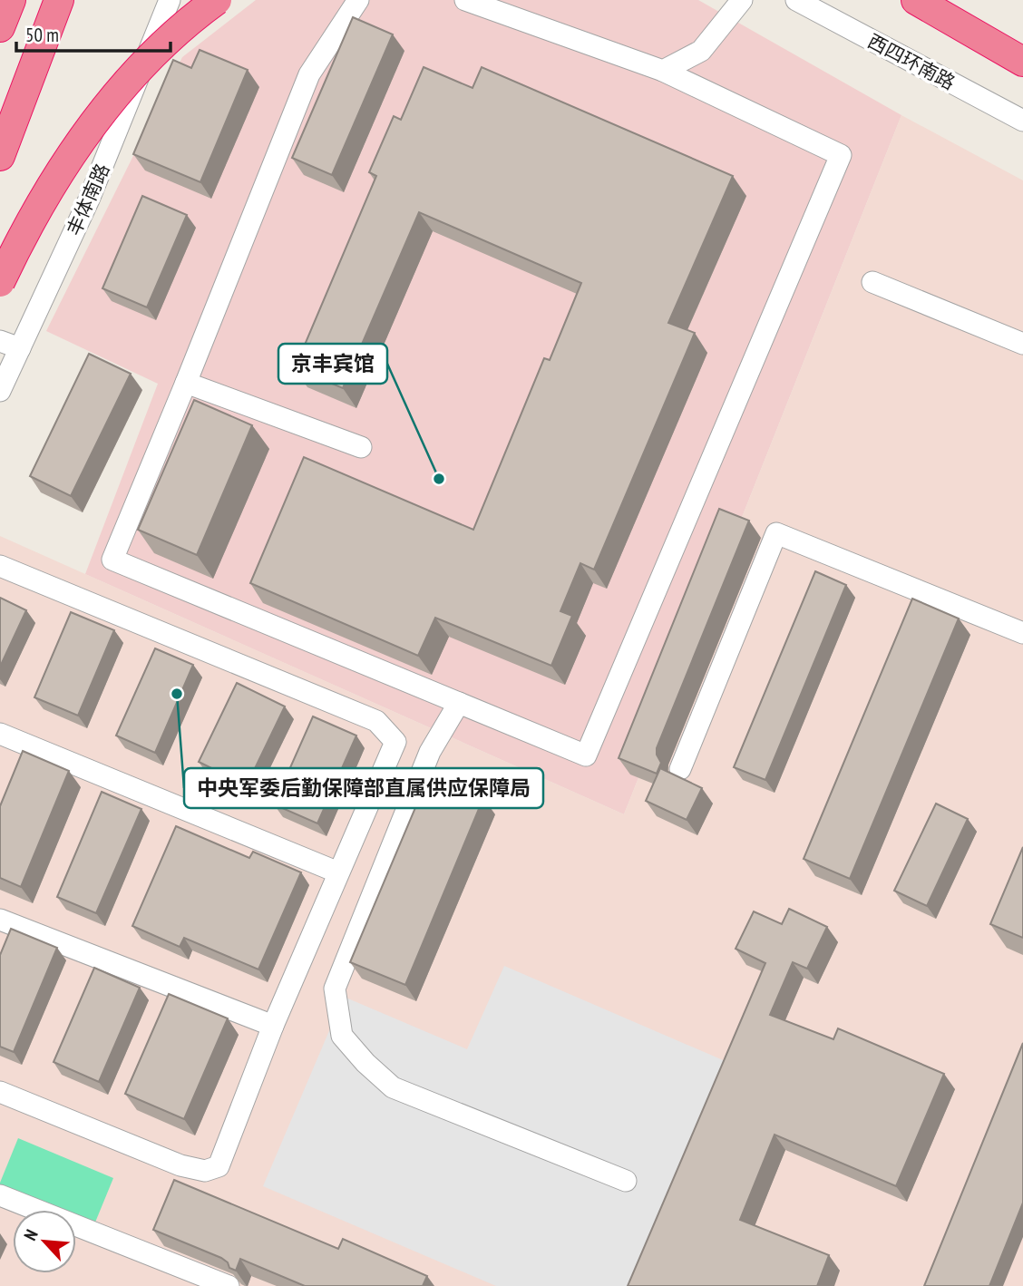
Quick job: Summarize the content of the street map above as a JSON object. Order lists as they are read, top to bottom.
{
  "streets": {
    "street": ["西四环南路", "丰体南路"]
  },
  "places": ["京丰宾馆", "中央军委后勤保障部直属供应保障局"],
  "scale_bar": "50 m",
  "north": "top left"
}
